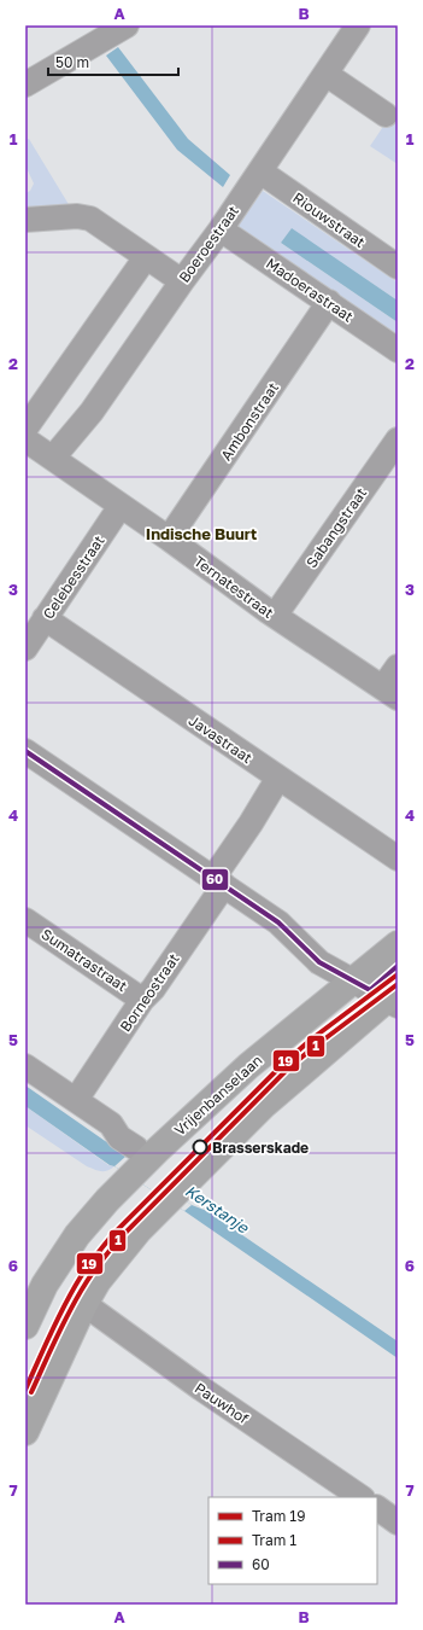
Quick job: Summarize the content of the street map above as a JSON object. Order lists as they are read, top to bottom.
{
  "streets": {
    "main road": ["Vrijenbanselaan"],
    "street": [
      "Riouwstraat",
      "Boeroestraat",
      "Madoerastraat",
      "Ambonstraat",
      "Sabangstraat",
      "Celebesstraat",
      "Ternatestraat",
      "Javastraat",
      "Sumatrastraat",
      "Borneostraat",
      "Pauwhof"
    ]
  },
  "crossings": [
    ["Riouwstraat", "Boeroestraat"],
    ["Boeroestraat", "Madoerastraat"],
    ["Boeroestraat", "Ternatestraat"],
    ["Madoerastraat", "Ambonstraat"],
    ["Ambonstraat", "Ternatestraat"],
    ["Sabangstraat", "Ternatestraat"],
    ["Celebesstraat", "Ternatestraat"],
    ["Celebesstraat", "Javastraat"],
    ["Javastraat", "Borneostraat"],
    ["Sumatrastraat", "Borneostraat"]
  ],
  "districts": ["Indische Buurt"],
  "water": ["Kerstanje"],
  "places": ["Brasserskade"],
  "lines": ["transit line 60", "tram line 19", "tram line 1"],
  "legend": ["Tram 19", "Tram 1", "60"],
  "scale_bar": "50 m",
  "grid": {
    "columns": ["A", "B"],
    "rows": [
      "1",
      "2",
      "3",
      "4",
      "5",
      "6",
      "7"
    ]
  }
}
